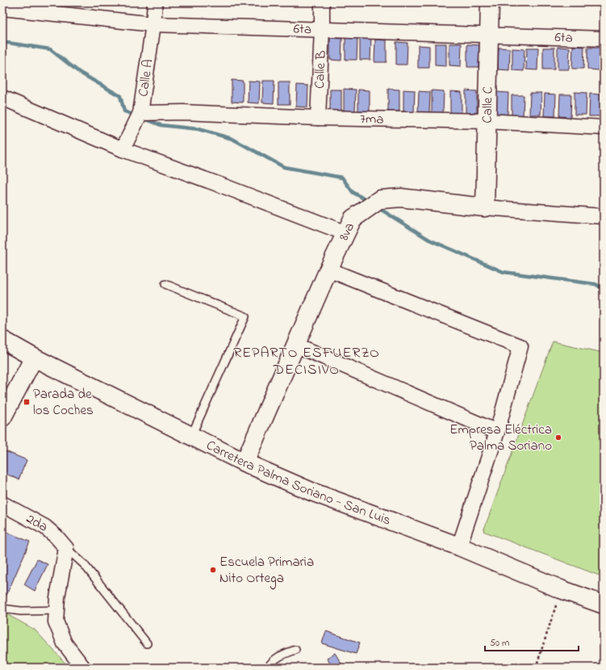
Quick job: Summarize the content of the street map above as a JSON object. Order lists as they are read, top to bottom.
{
  "streets": {
    "street": [
      "6ta",
      "Calle B",
      "Calle A",
      "Calle C",
      "7ma",
      "8va",
      "Carretera Palma Soriano - San Luis",
      "2da"
    ]
  },
  "crossings": [
    ["6ta", "Calle B"],
    ["6ta", "Calle A"],
    ["6ta", "Calle C"],
    ["Calle B", "7ma"],
    ["Calle A", "7ma"],
    ["Calle C", "7ma"],
    ["Calle C", "8va"],
    ["8va", "Carretera Palma Soriano - San Luis"]
  ],
  "districts": ["REPARTO ESFUERZO DECISIVO"],
  "places": {
    "transit": ["Parada de los Coches"],
    "other": ["Empresa Eléctrica Palma Soriano", "Escuela Primaria Nito Ortega"]
  },
  "scale_bar": "50 m"
}
